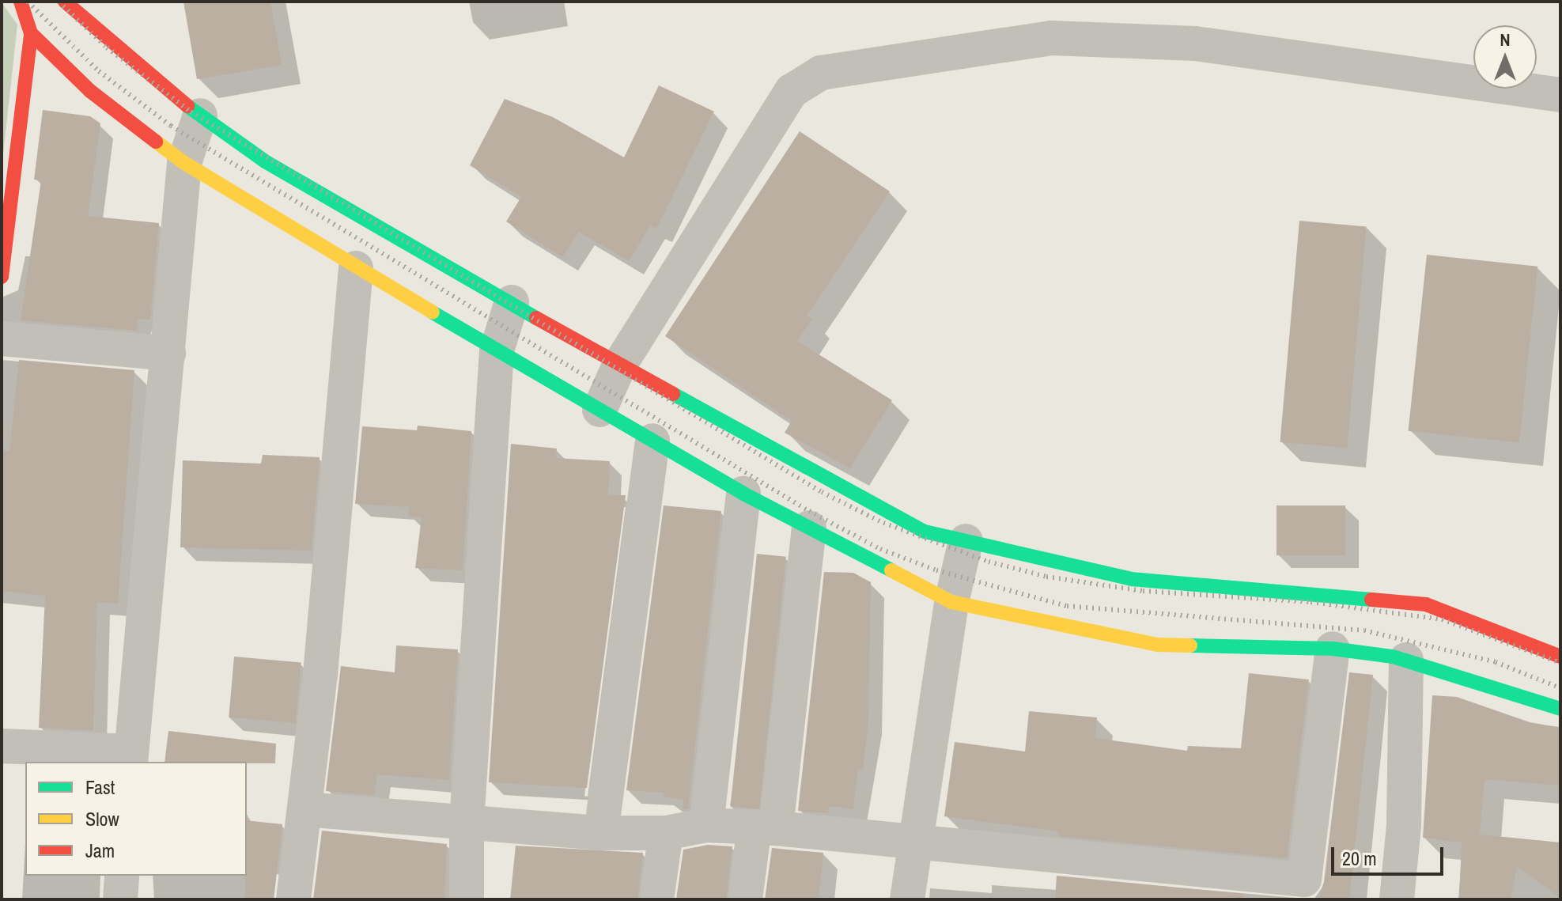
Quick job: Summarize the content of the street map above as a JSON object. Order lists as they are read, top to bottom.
{
  "legend": ["Fast", "Slow", "Jam"],
  "scale_bar": "20 m",
  "north": "top"
}
